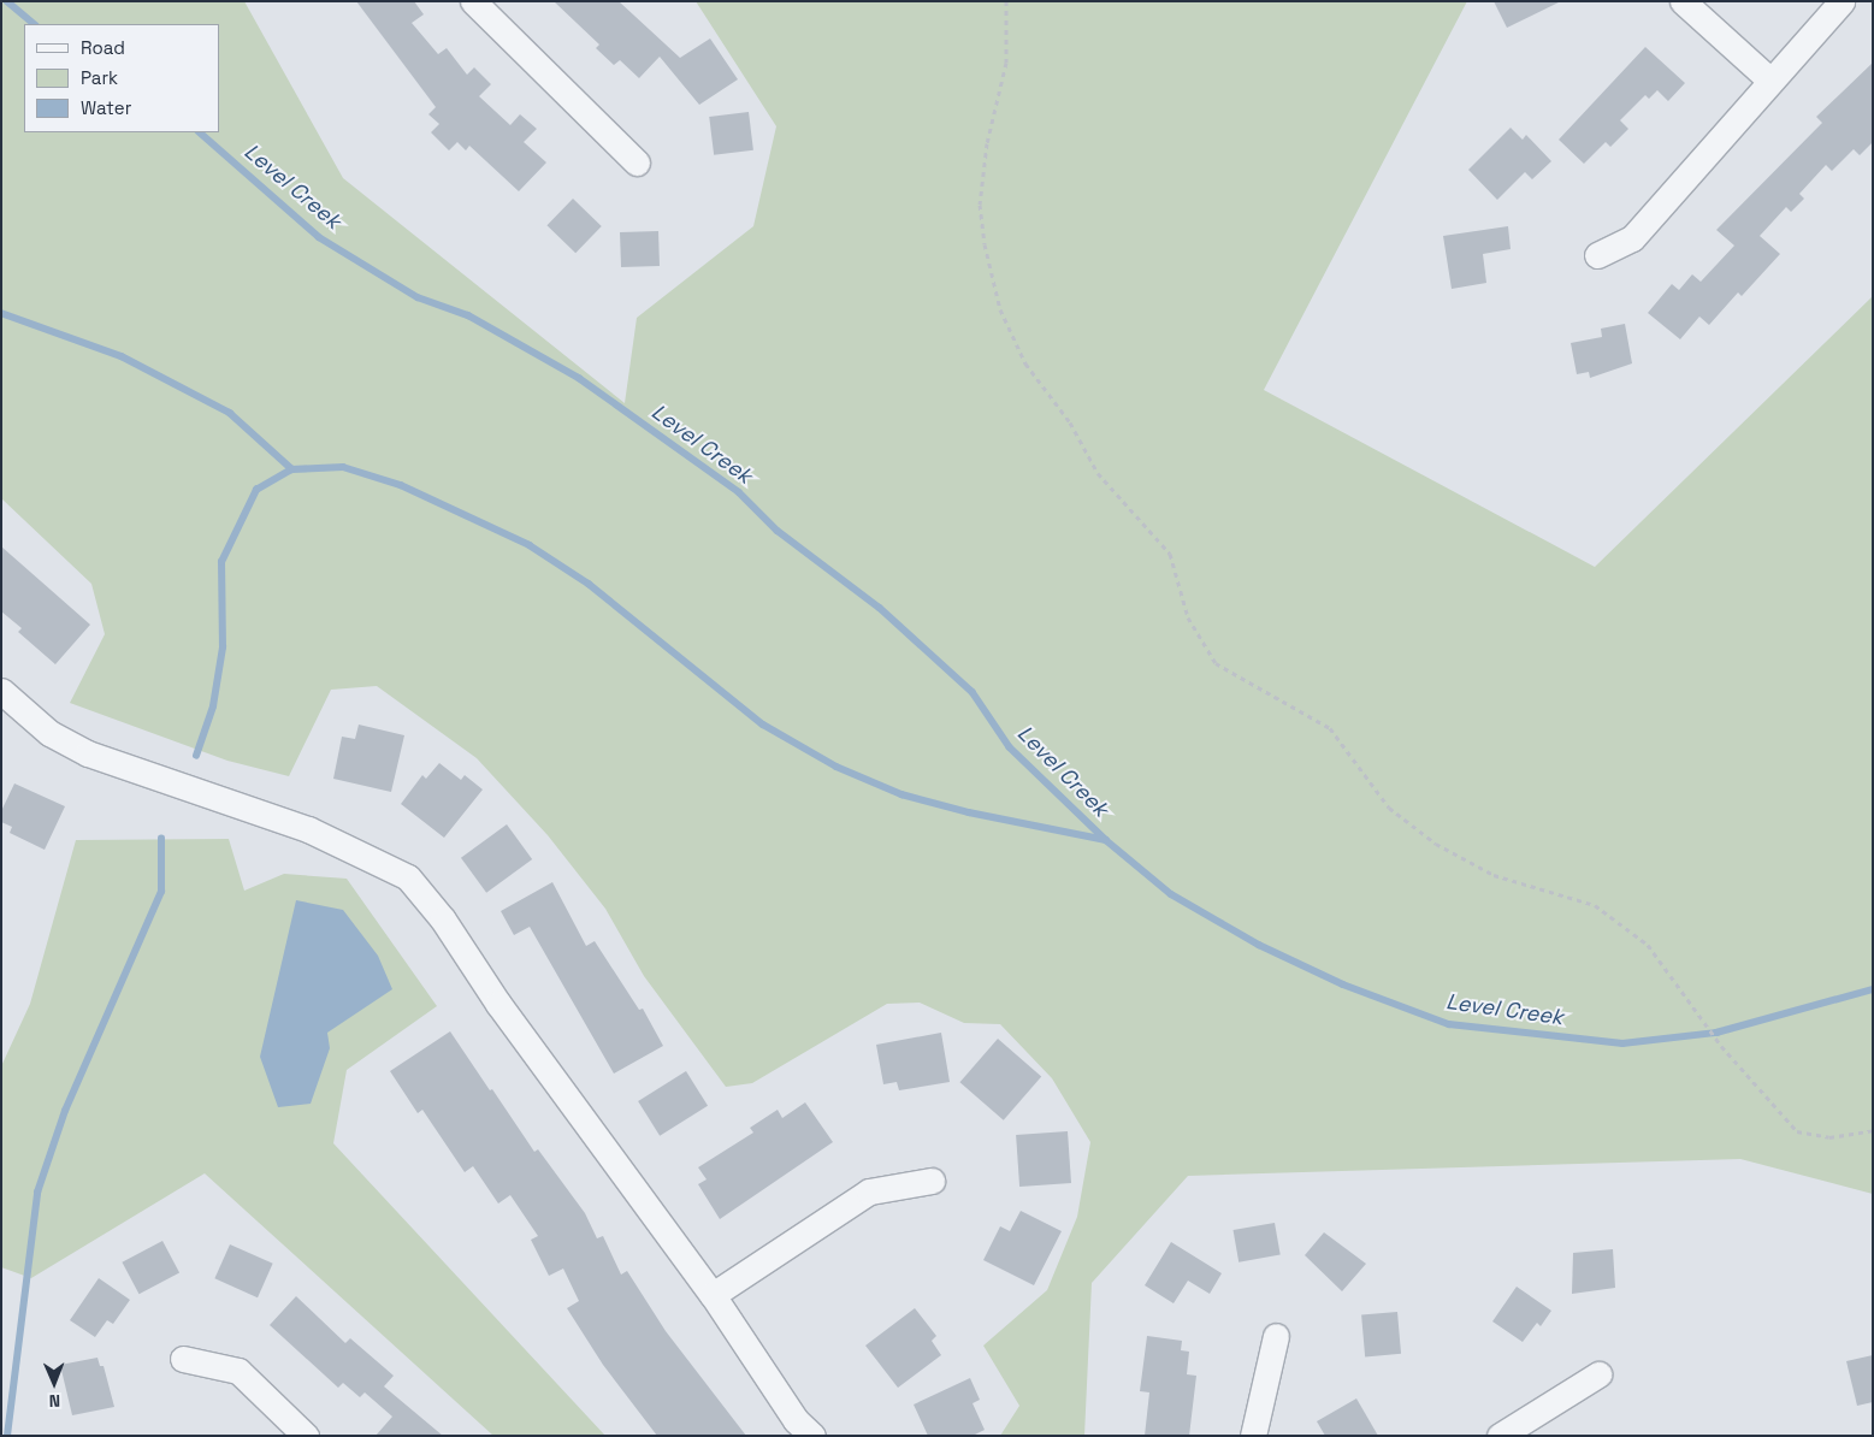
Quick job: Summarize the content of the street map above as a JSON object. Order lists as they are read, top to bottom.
{
  "water": ["Level Creek"],
  "legend": ["Road", "Park", "Water"],
  "north": "bottom"
}
